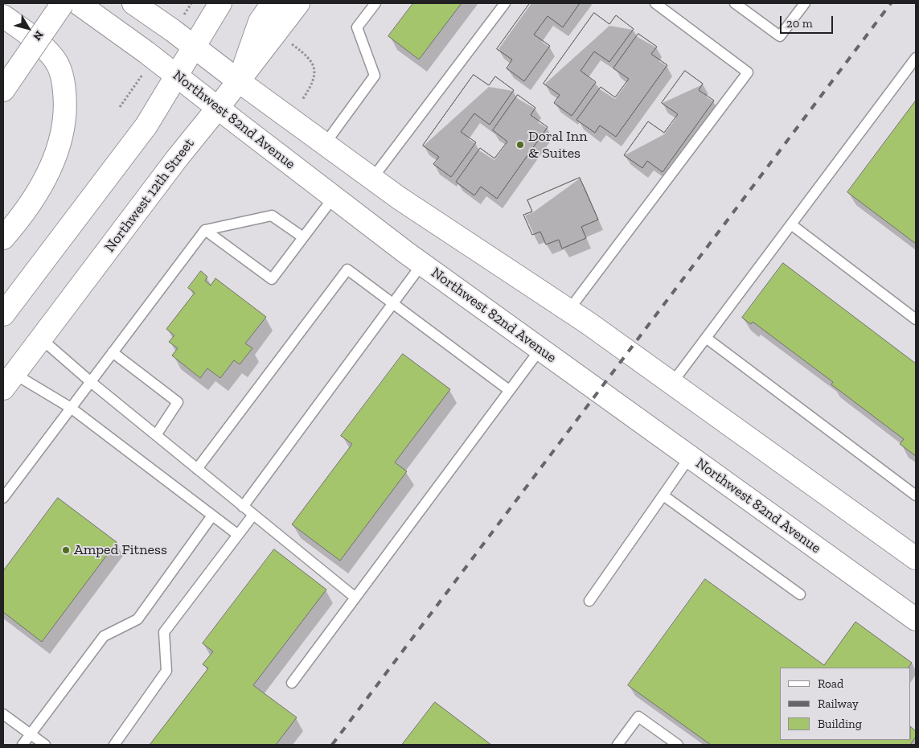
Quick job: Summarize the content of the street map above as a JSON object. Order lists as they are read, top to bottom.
{
  "streets": {
    "main road": ["Northwest 82nd Avenue", "Northwest 12th Street"]
  },
  "crossings": [
    ["Northwest 82nd Avenue", "Northwest 12th Street"]
  ],
  "places": ["Doral Inn & Suites", "Amped Fitness"],
  "legend": ["Road", "Railway", "Building"],
  "scale_bar": "20 m",
  "north": "bottom right"
}
